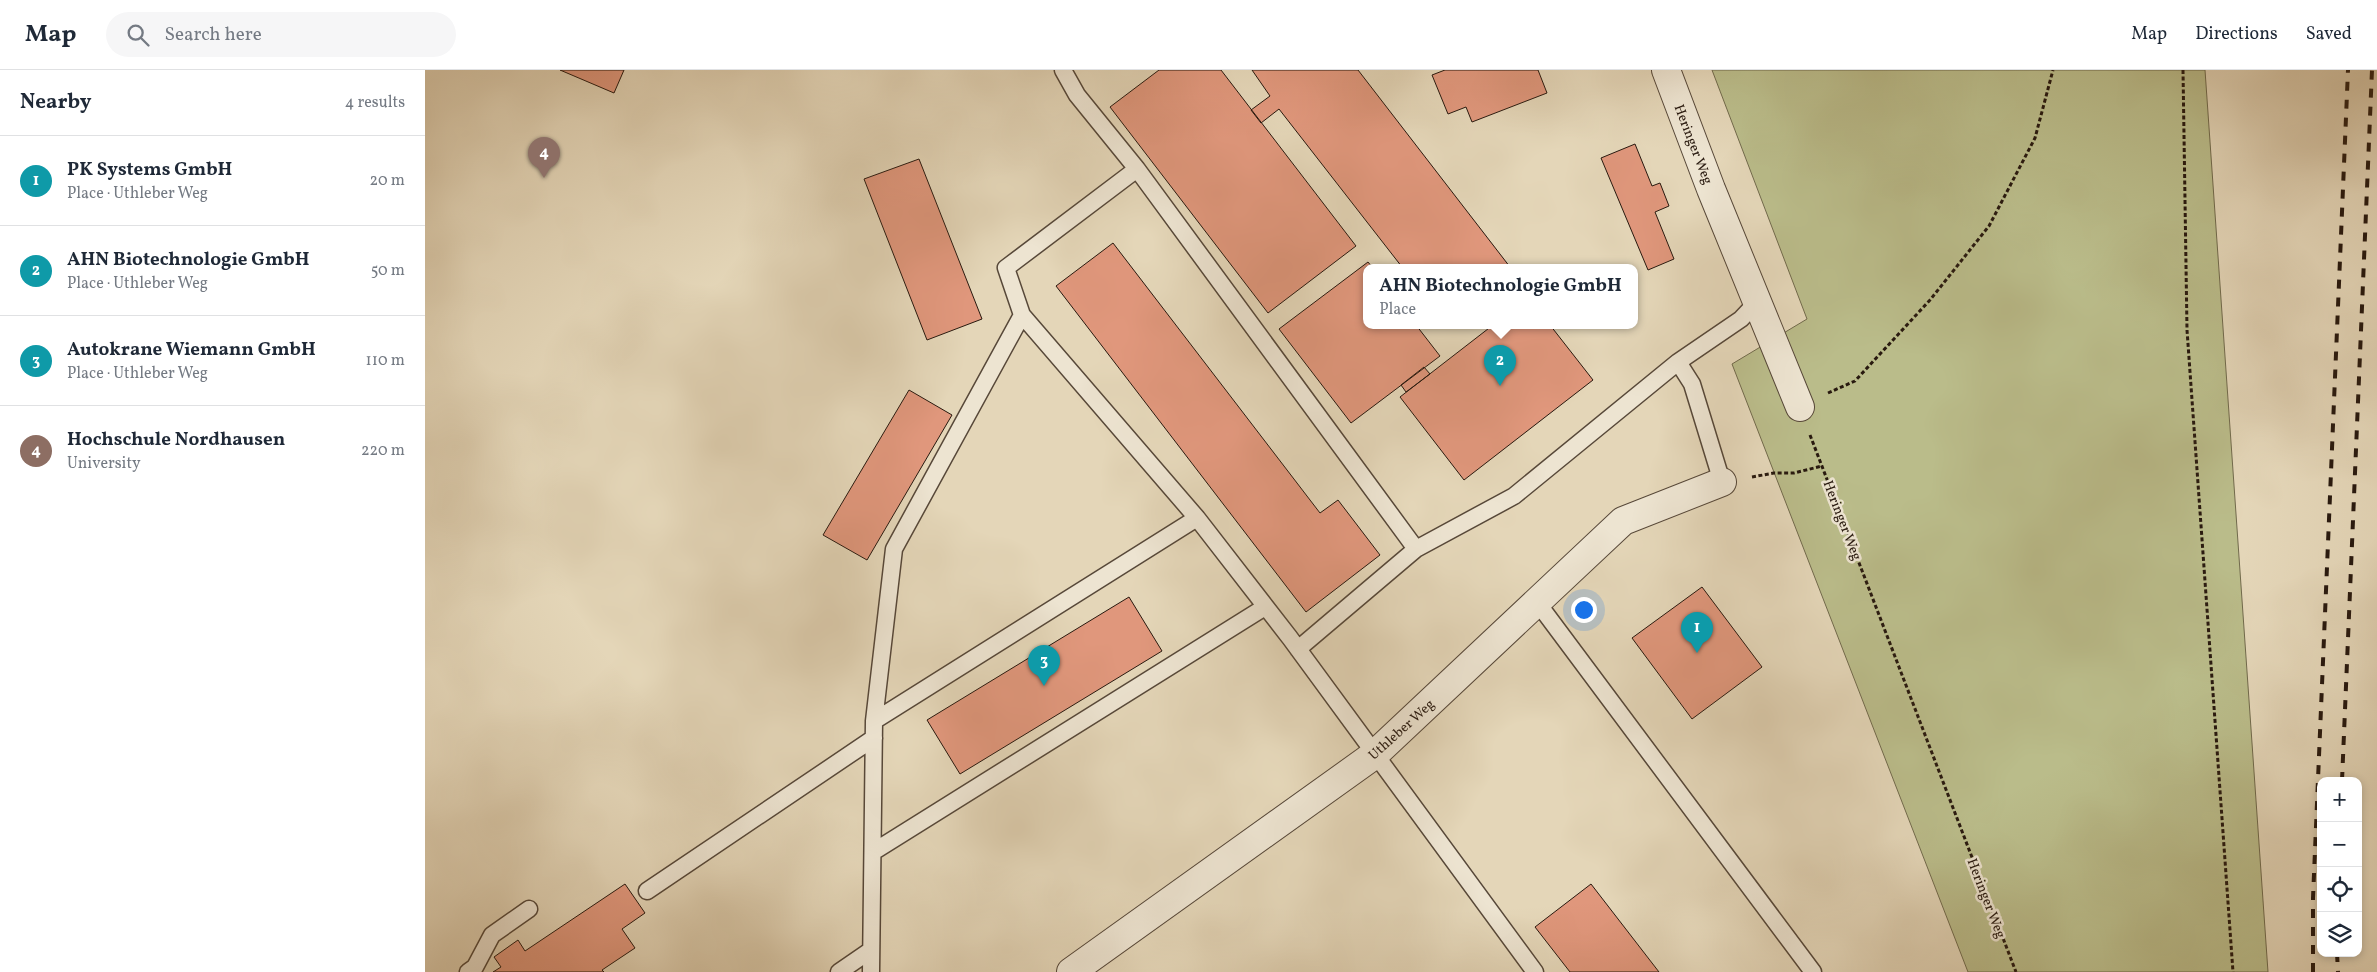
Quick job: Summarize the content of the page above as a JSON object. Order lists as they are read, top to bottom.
{
  "streets": {
    "street": ["Heringer Weg", "Uthleber Weg"]
  },
  "page": {
    "header": "Map",
    "search": "Search here",
    "nav": ["Map", "Directions", "Saved"],
    "heading": ["Nearby", "4 results"],
    "list": [
      {
        "mark": "1",
        "name": "PK Systems GmbH",
        "note": "Place · Uthleber Weg",
        "value": "20 m"
      },
      {
        "mark": "2",
        "name": "AHN Biotechnologie GmbH",
        "note": "Place · Uthleber Weg",
        "value": "50 m"
      },
      {
        "mark": "3",
        "name": "Autokrane Wiemann GmbH",
        "note": "Place · Uthleber Weg",
        "value": "110 m"
      },
      {
        "mark": "4",
        "name": "Hochschule Nordhausen",
        "note": "University",
        "value": "220 m"
      }
    ],
    "pins": [
      "4",
      "2",
      "1",
      "3"
    ],
    "popup": ["AHN Biotechnologie GmbH", "Place"],
    "map_buttons": ["+", "−"]
  }
}
